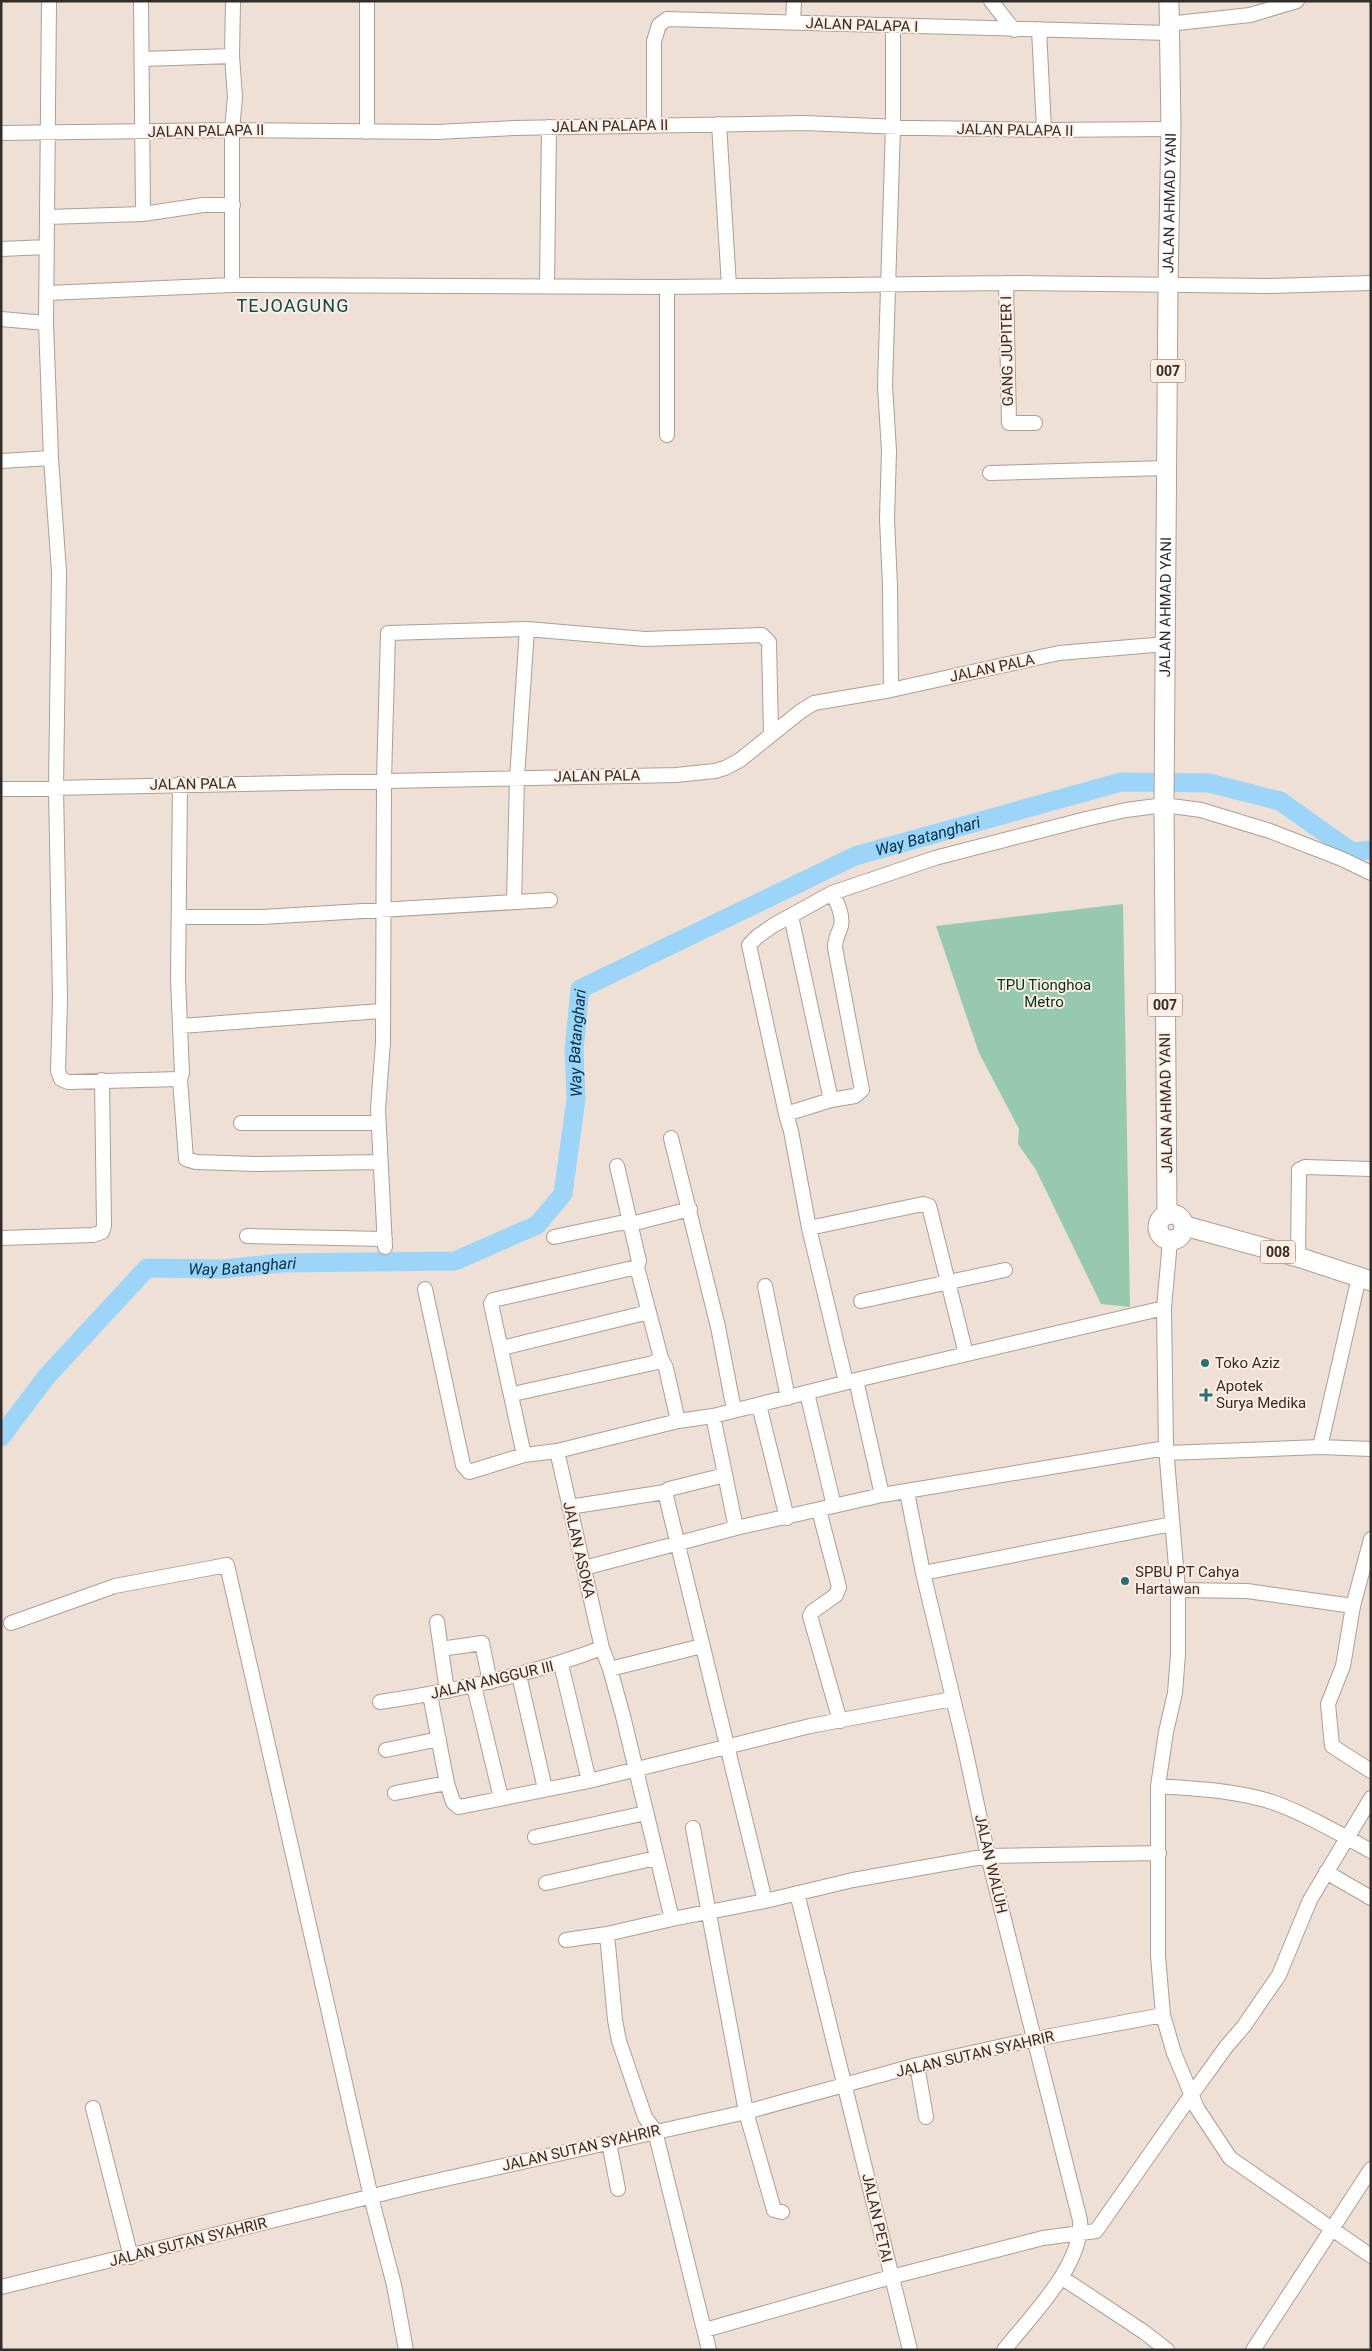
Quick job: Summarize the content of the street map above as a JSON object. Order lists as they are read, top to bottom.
{
  "streets": {
    "main road": ["JALAN AHMAD YANI", "007", "008"],
    "street": [
      "JALAN PALAPA I",
      "JALAN PALAPA II",
      "GANG JUPITER I",
      "JALAN PALA",
      "JALAN ASOKA",
      "JALAN ANGGUR III",
      "JALAN WALUH",
      "JALAN SUTAN SYAHRIR",
      "JALAN PETAI"
    ]
  },
  "crossings": [
    ["JALAN PALAPA I", "JALAN PALAPA II"],
    ["JALAN PALAPA I", "JALAN AHMAD YANI"],
    ["JALAN PALAPA II", "JALAN AHMAD YANI"],
    ["JALAN AHMAD YANI", "JALAN PALA"],
    ["JALAN AHMAD YANI", "008"],
    ["JALAN ASOKA", "JALAN ANGGUR III"],
    ["JALAN WALUH", "JALAN SUTAN SYAHRIR"],
    ["JALAN SUTAN SYAHRIR", "JALAN PETAI"]
  ],
  "districts": ["TEJOAGUNG"],
  "water": ["Way Batanghari"],
  "parks": ["TPU Tionghoa Metro"],
  "places": {
    "other": ["Toko Aziz", "SPBU PT Cahya Hartawan"],
    "health": ["Apotek Surya Medika"]
  }
}
